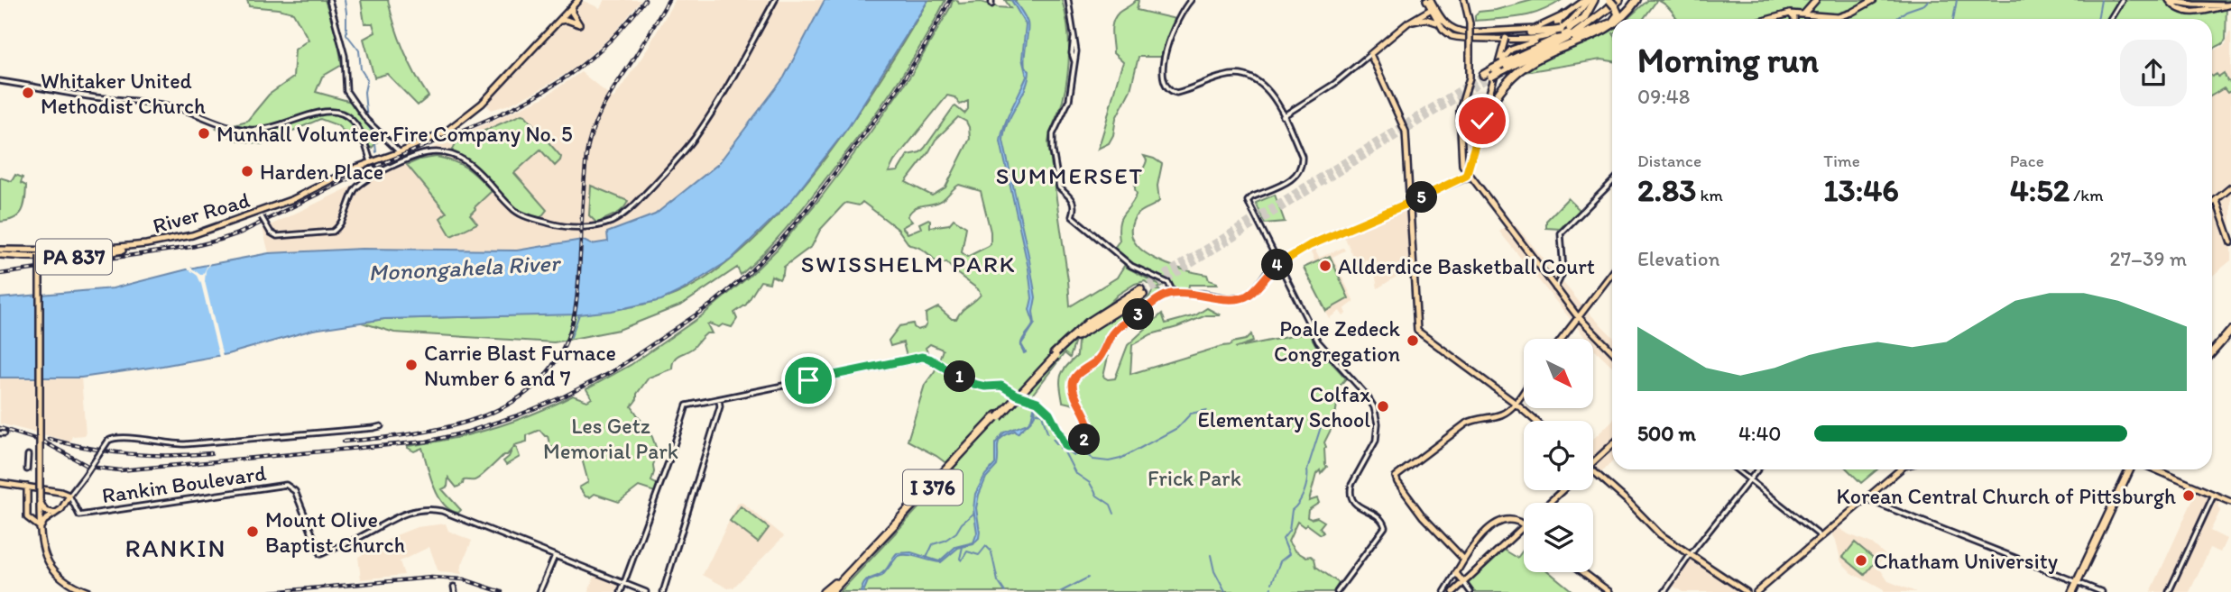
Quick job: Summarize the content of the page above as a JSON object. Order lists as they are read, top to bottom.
{
  "streets": {
    "highway": ["I 376"],
    "main road": ["River Road", "PA 837"],
    "street": ["Rankin Boulevard"]
  },
  "crossings": [
    ["River Road", "PA 837"]
  ],
  "districts": ["SUMMERSET", "SWISSHELM PARK", "RANKIN"],
  "water": ["Monongahela River"],
  "parks": ["Les Getz Memorial Park", "Frick Park"],
  "places": [
    "Whitaker United Methodist Church",
    "Munhall Volunteer Fire Company No. 5",
    "Harden Place",
    "Allderdice Basketball Court",
    "Poale Zedeck Congregation",
    "Carrie Blast Furnace Number 6 and 7",
    "Colfax Elementary School",
    "Korean Central Church of Pittsburgh",
    "Mount Olive Baptist Church",
    "Chatham University"
  ],
  "north": "bottom right",
  "page": {
    "heading": ["Morning run", "09:48"],
    "stats": [
      ["Distance", "2.83 km"],
      ["Time", "13:46"],
      ["Pace", "4:52 /km"]
    ],
    "pins": [
      "5",
      "4",
      "3",
      "1",
      "2"
    ],
    "chart": ["Elevation", "27–39 m"],
    "list": [
      {
        "name": "500 m",
        "note": "4:40"
      }
    ]
  }
}
